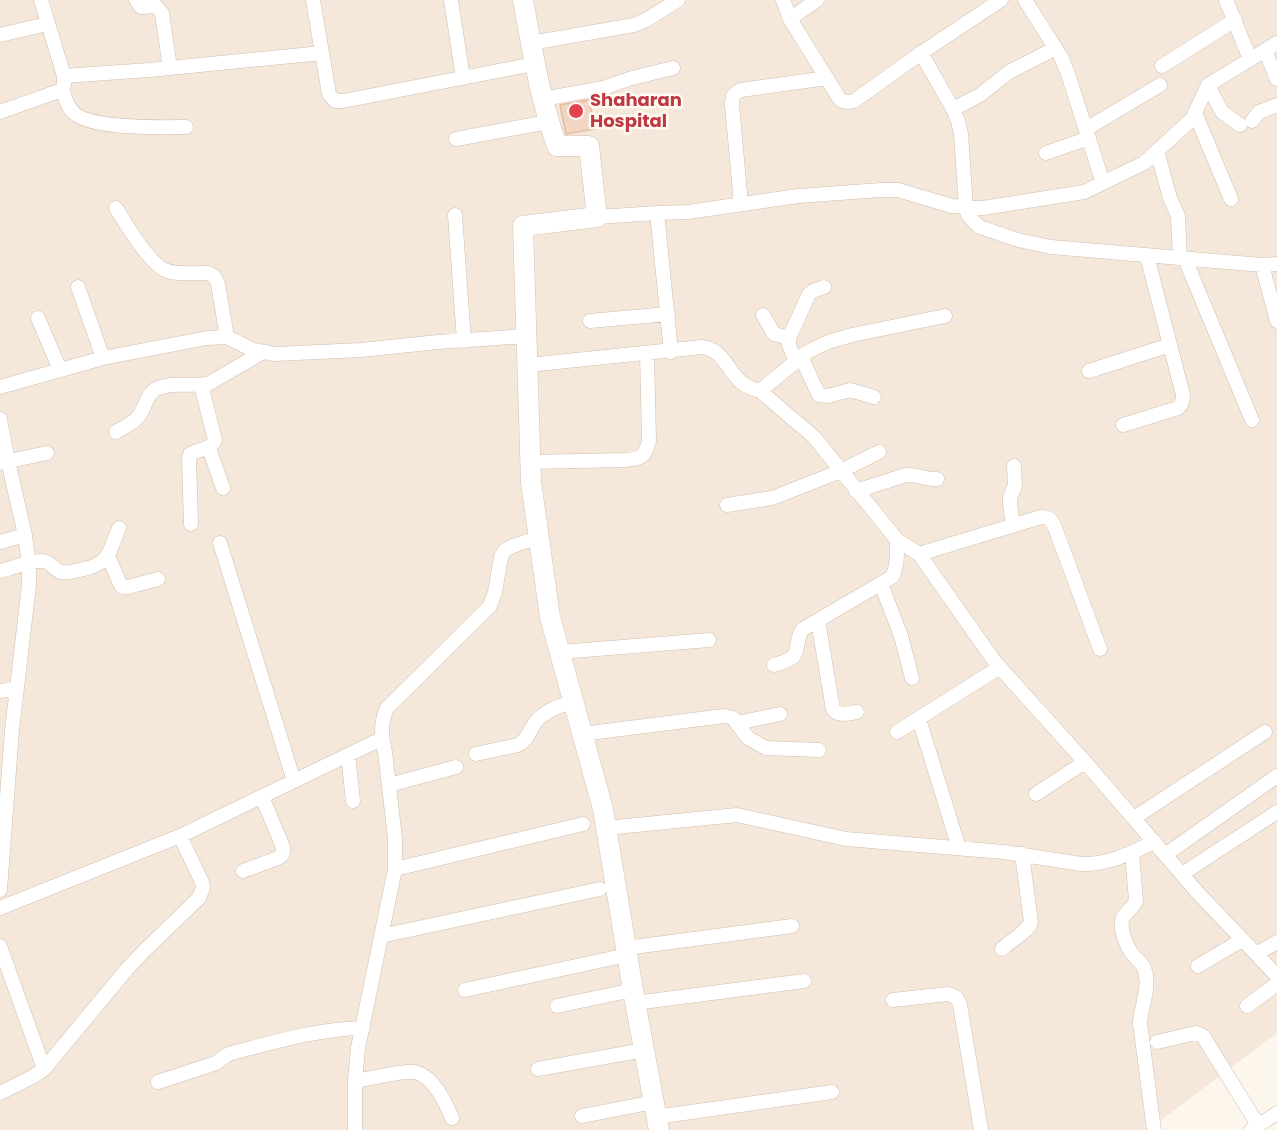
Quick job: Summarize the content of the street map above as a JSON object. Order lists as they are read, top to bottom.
{
  "places": ["Shaharan Hospital"]
}
